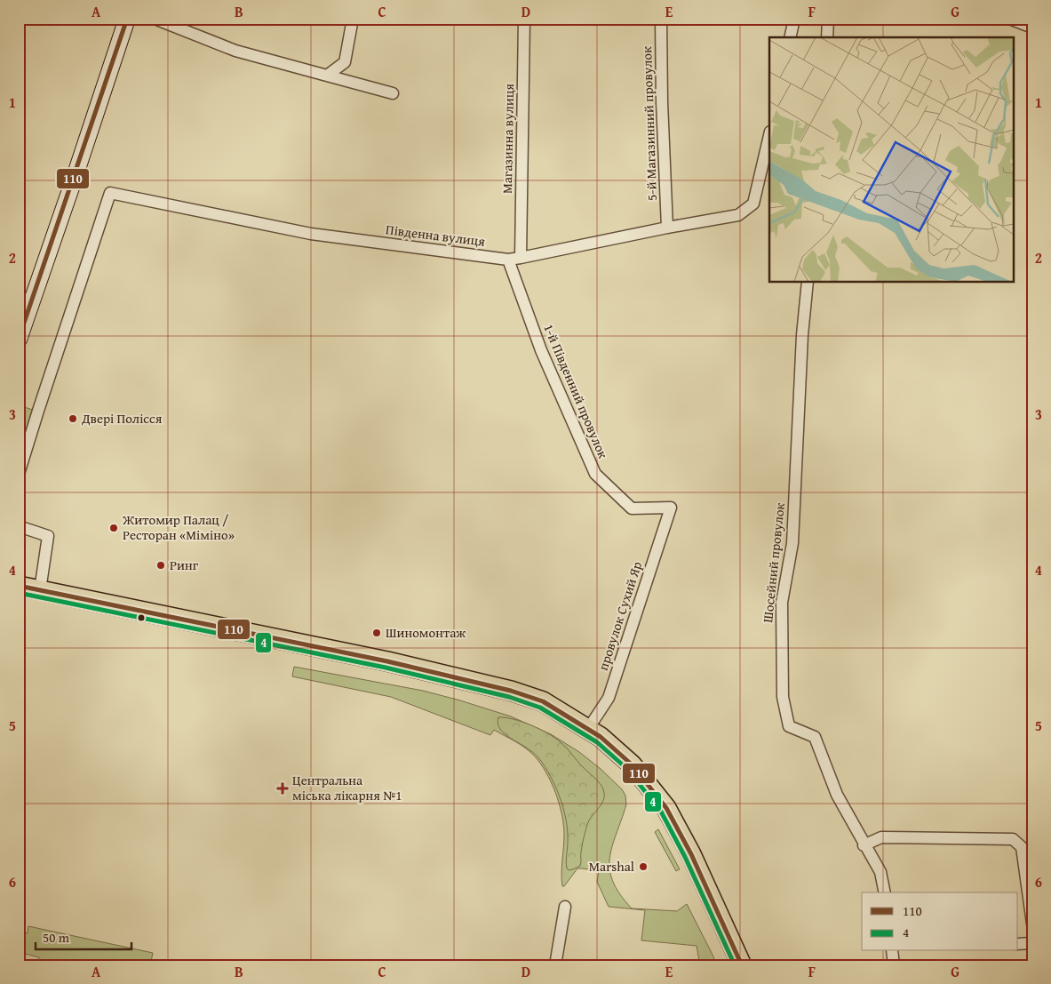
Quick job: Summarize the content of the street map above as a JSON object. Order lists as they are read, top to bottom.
{
  "streets": {
    "street": [
      "5-й Магазинний провулок",
      "Магазинна вулиця",
      "Південна вулиця",
      "1-й Південний провулок",
      "Шосейний провулок",
      "провулок Сухий Яр"
    ]
  },
  "crossings": [
    ["5-й Магазинний провулок", "Південна вулиця"],
    ["Магазинна вулиця", "Південна вулиця"],
    ["Південна вулиця", "1-й Південний провулок"],
    ["1-й Південний провулок", "провулок Сухий Яр"]
  ],
  "places": {
    "other": [
      "Двері Полісся",
      "Житомир Палац / Ресторан «Міміно»",
      "Ринг",
      "Шиномонтаж",
      "Marshal"
    ],
    "health": ["Центральна міська лікарня №1"]
  },
  "lines": ["transit line 110", "transit line 4"],
  "legend": ["110", "4"],
  "scale_bar": "50 m",
  "grid": {
    "columns": [
      "A",
      "B",
      "C",
      "D",
      "E",
      "F",
      "G"
    ],
    "rows": [
      "1",
      "2",
      "3",
      "4",
      "5",
      "6"
    ]
  }
}
